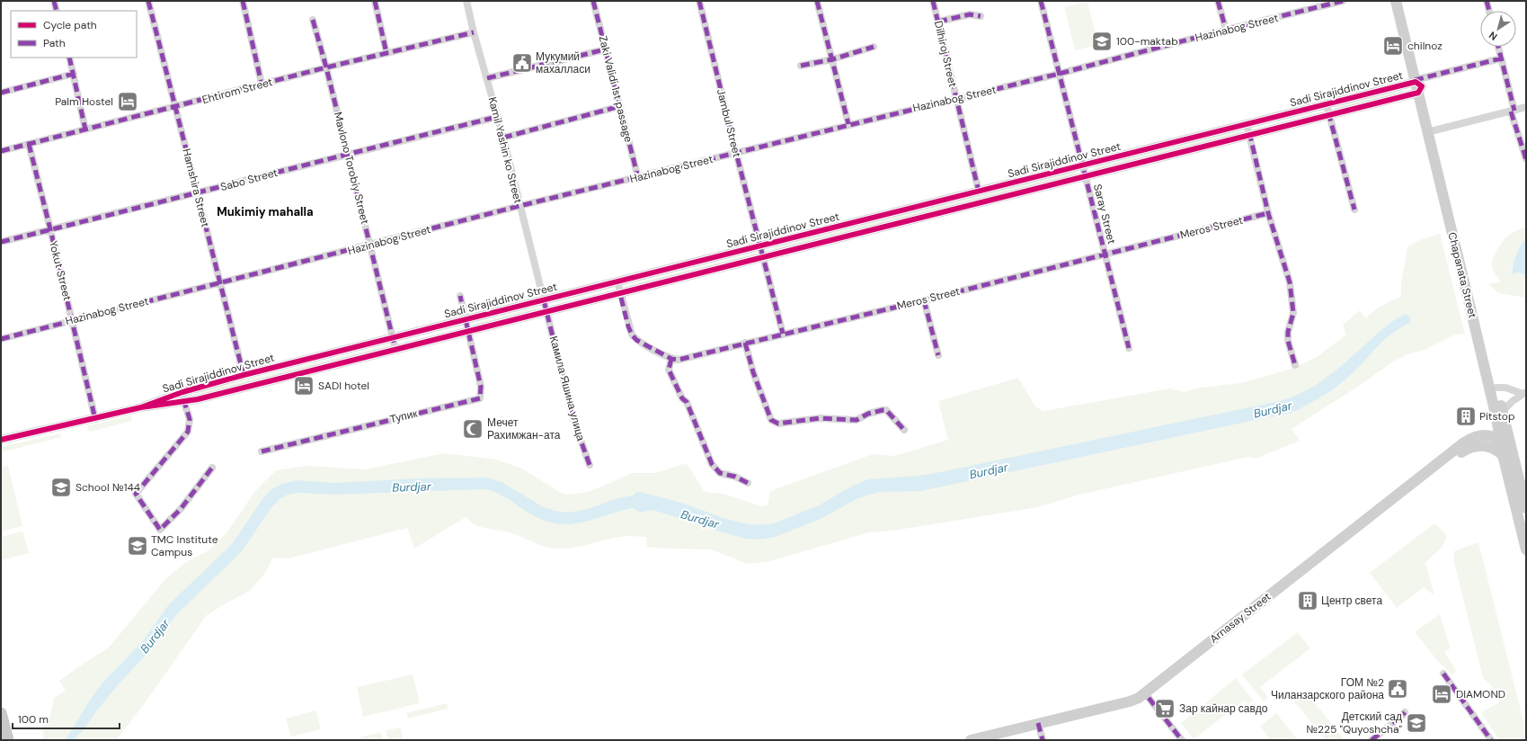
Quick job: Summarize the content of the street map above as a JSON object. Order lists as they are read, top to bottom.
{
  "streets": {
    "main road": ["Chapanata Street", "Arnasay Street"],
    "street": [
      "Hazinabog Street",
      "Dilhiroj Street",
      "Zaki Validi 1st passage",
      "Sadi Sirajiddinov Street",
      "Ehtirom Street",
      "Jambul Street",
      "Kamil Yashin ko Street",
      "Mavlono Torobiy Street",
      "Sabo Street",
      "Hamshira Street",
      "Saray Street",
      "Meros Street",
      "Yokut Street",
      "Камила Яшина улица",
      "Тупик"
    ]
  },
  "crossings": [
    ["Hazinabog Street", "Dilhiroj Street"],
    ["Hazinabog Street", "Zaki Validi 1st passage"],
    ["Hazinabog Street", "Jambul Street"],
    ["Hazinabog Street", "Kamil Yashin ko Street"],
    ["Hazinabog Street", "Mavlono Torobiy Street"],
    ["Hazinabog Street", "Hamshira Street"],
    ["Hazinabog Street", "Saray Street"],
    ["Hazinabog Street", "Yokut Street"],
    ["Dilhiroj Street", "Sadi Sirajiddinov Street"],
    ["Sadi Sirajiddinov Street", "Jambul Street"],
    ["Sadi Sirajiddinov Street", "Kamil Yashin ko Street"],
    ["Sadi Sirajiddinov Street", "Mavlono Torobiy Street"],
    ["Sadi Sirajiddinov Street", "Hamshira Street"],
    ["Sadi Sirajiddinov Street", "Saray Street"],
    ["Sadi Sirajiddinov Street", "Yokut Street"],
    ["Sadi Sirajiddinov Street", "Chapanata Street"],
    ["Sadi Sirajiddinov Street", "Камила Яшина улица"],
    ["Sadi Sirajiddinov Street", "Тупик"],
    ["Ehtirom Street", "Kamil Yashin ko Street"],
    ["Ehtirom Street", "Mavlono Torobiy Street"],
    ["Ehtirom Street", "Hamshira Street"],
    ["Ehtirom Street", "Yokut Street"],
    ["Jambul Street", "Meros Street"],
    ["Kamil Yashin ko Street", "Sabo Street"],
    ["Kamil Yashin ko Street", "Камила Яшина улица"],
    ["Mavlono Torobiy Street", "Sabo Street"],
    ["Sabo Street", "Hamshira Street"],
    ["Sabo Street", "Yokut Street"],
    ["Saray Street", "Meros Street"],
    ["Chapanata Street", "Arnasay Street"]
  ],
  "districts": ["Mukimiy mahalla"],
  "water": ["Burdjar"],
  "places": {
    "school or university": [
      "100-maktab",
      "School №144",
      "TMC Institute Campus",
      "Детский сад №225 \"Quyoshcha\""
    ],
    "hotel": [
      "chilnoz",
      "Palm Hostel",
      "SADI hotel",
      "DIAMOND"
    ],
    "public building": ["Мукумий махалласи", "ГОМ №2 Чиланзарского района"],
    "building": ["Pitstop", "Центр света"],
    "mosque": ["Мечет Рахимжан-ата"],
    "supermarket": ["Зар кайнар савдо"]
  },
  "legend": ["Cycle path", "Path"],
  "scale_bar": "100 m",
  "north": "bottom left"
}
